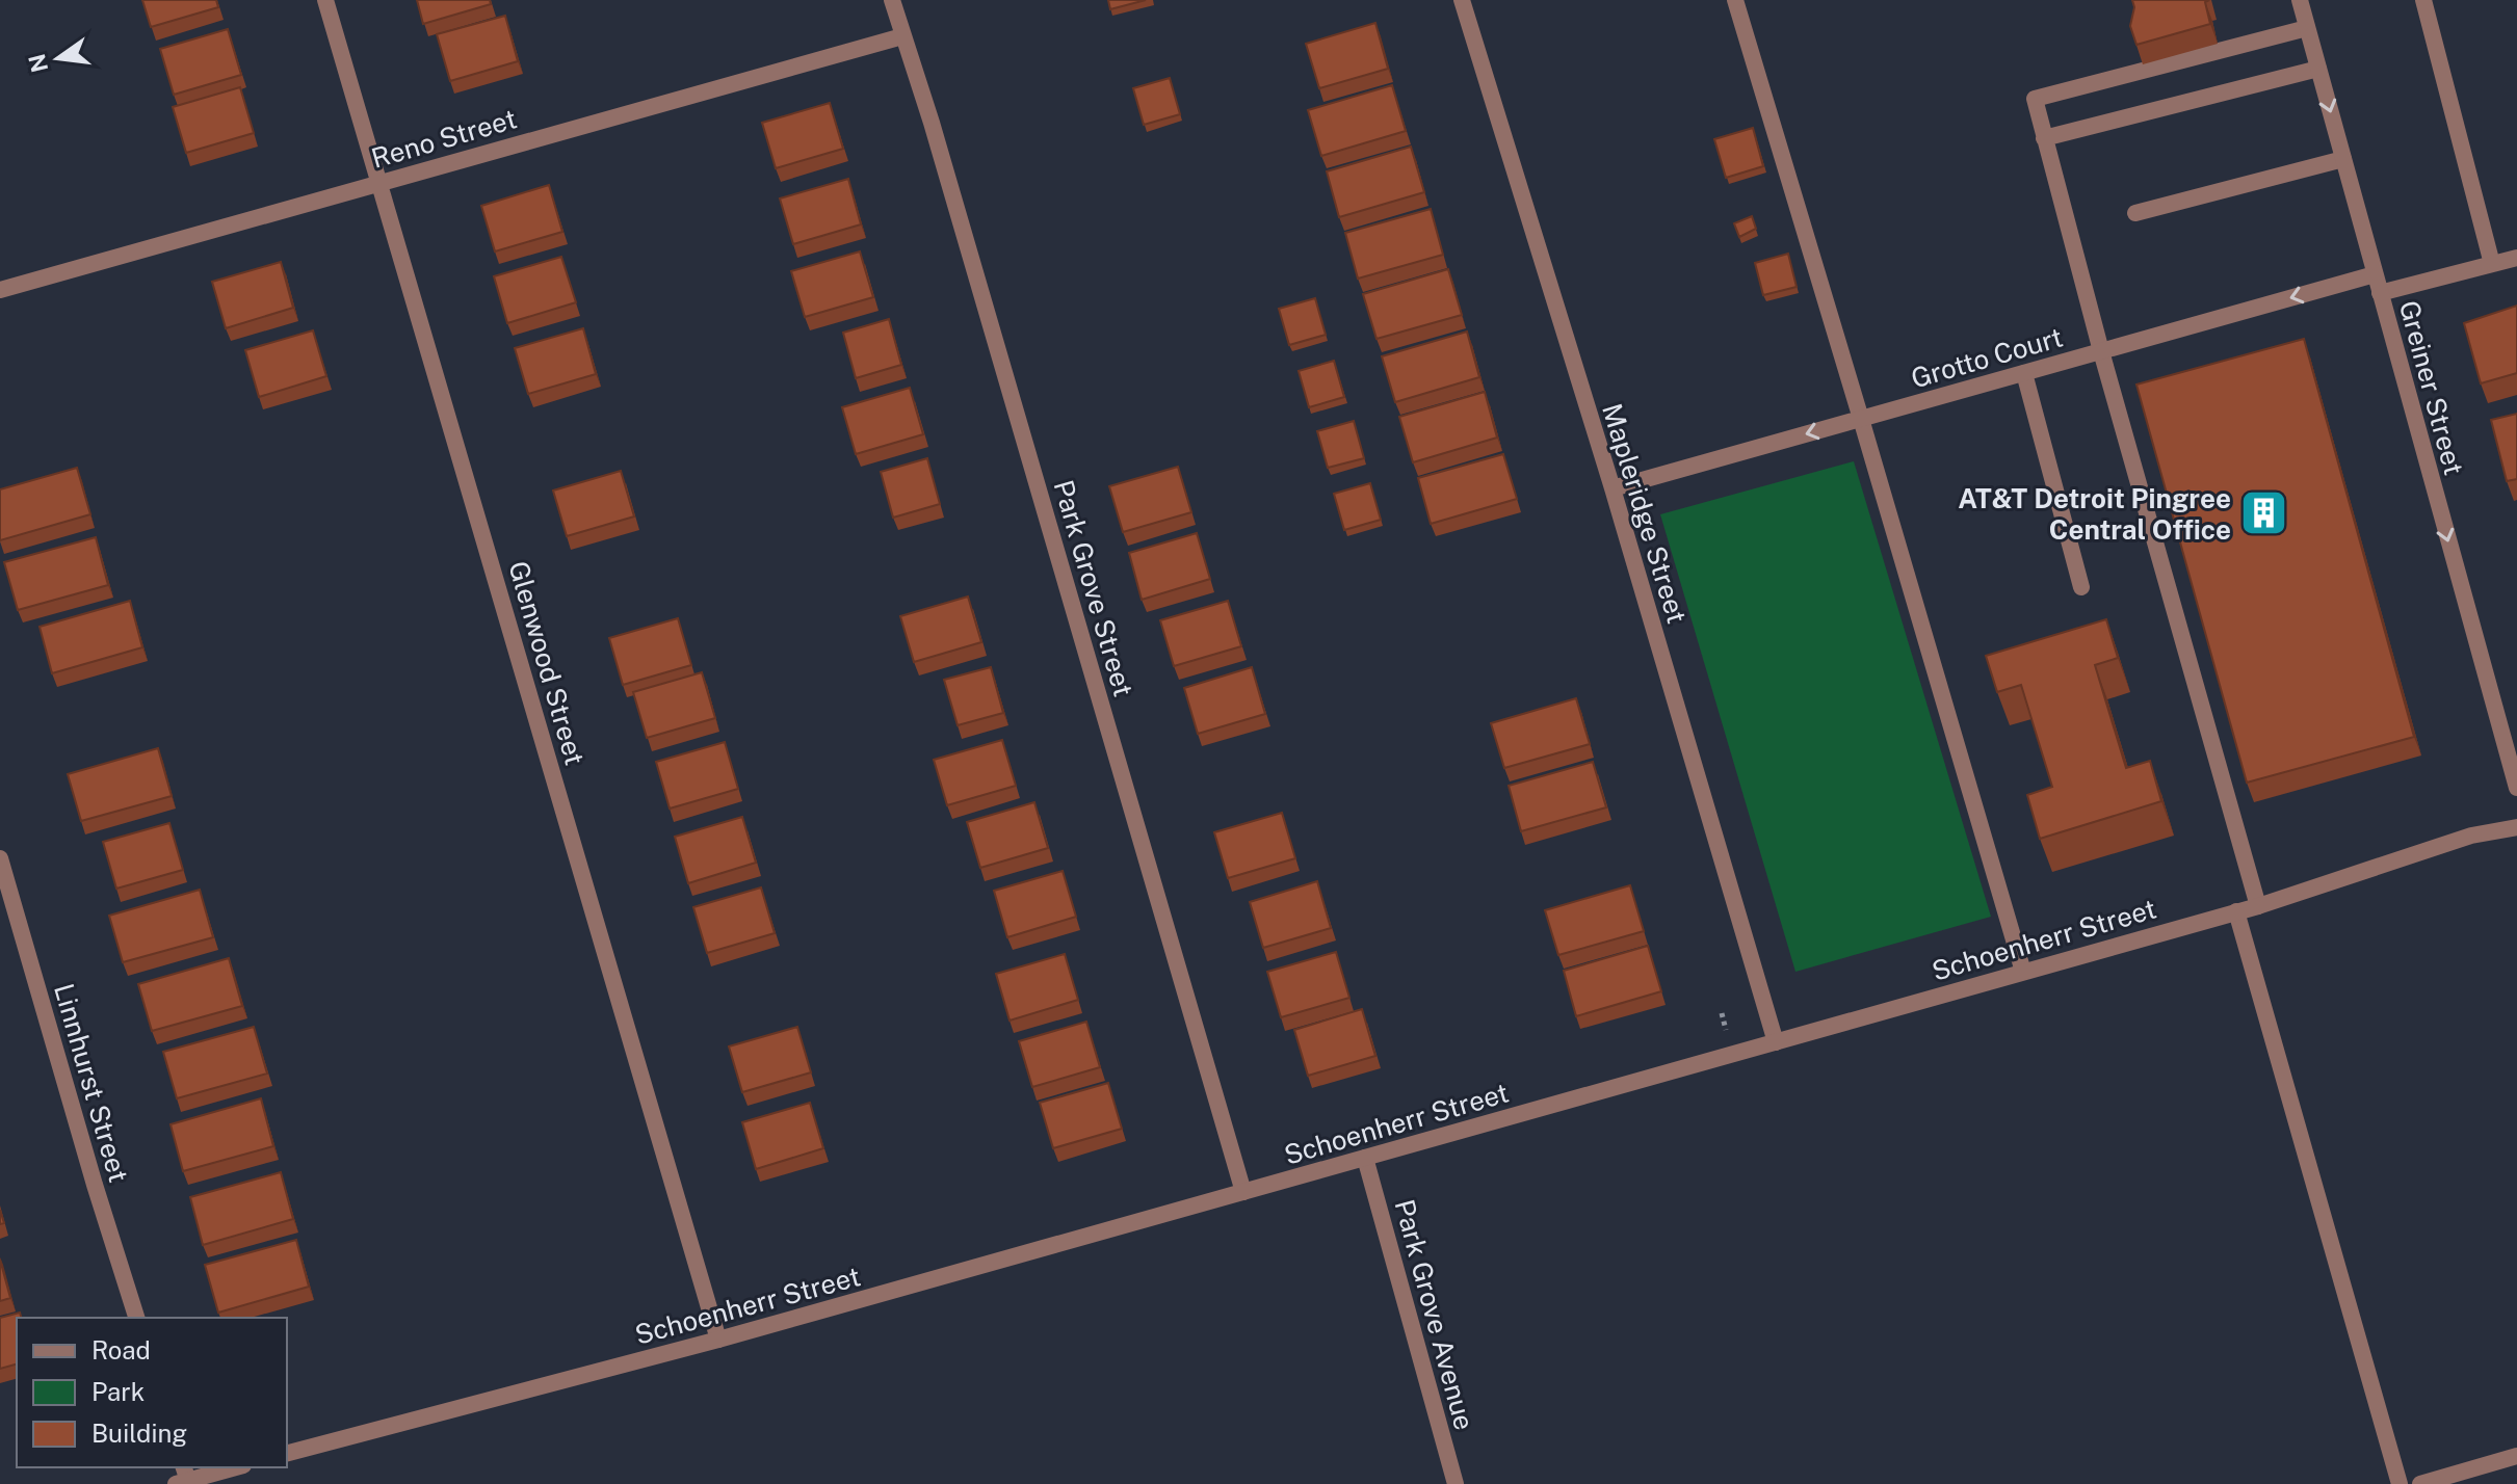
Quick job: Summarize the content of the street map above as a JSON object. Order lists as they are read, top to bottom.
{
  "streets": {
    "street": [
      "Reno Street",
      "Grotto Court",
      "Greiner Street",
      "Mapleridge Street",
      "Park Grove Street",
      "Glenwood Street",
      "Schoenherr Street",
      "Linnhurst Street",
      "Park Grove Avenue"
    ]
  },
  "crossings": [
    ["Reno Street", "Park Grove Street"],
    ["Reno Street", "Glenwood Street"],
    ["Grotto Court", "Greiner Street"],
    ["Grotto Court", "Mapleridge Street"],
    ["Mapleridge Street", "Schoenherr Street"],
    ["Park Grove Street", "Schoenherr Street"],
    ["Glenwood Street", "Schoenherr Street"],
    ["Schoenherr Street", "Park Grove Avenue"]
  ],
  "one_way": ["Greiner Street"],
  "places": {
    "building": ["AT&T Detroit Pingree Central Office"]
  },
  "legend": ["Road", "Park", "Building"],
  "north": "left"
}
